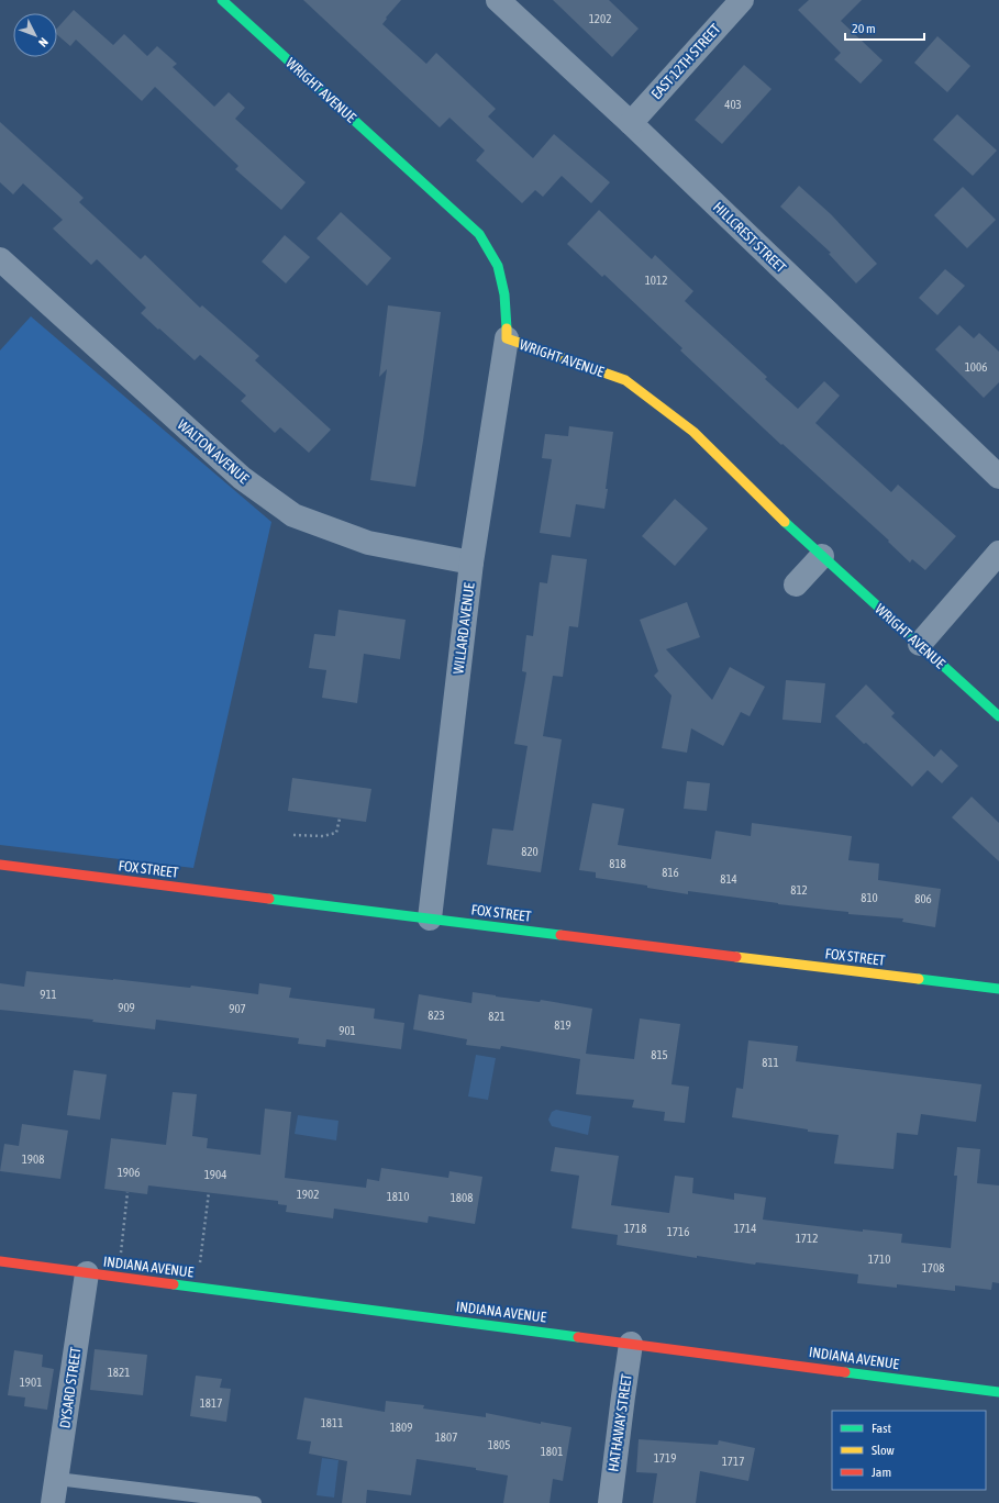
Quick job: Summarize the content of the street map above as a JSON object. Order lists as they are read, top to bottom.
{
  "streets": {
    "street": [
      "EAST 12TH STREET",
      "WRIGHT AVENUE",
      "HILLCREST STREET",
      "WALTON AVENUE",
      "WILLARD AVENUE",
      "FOX STREET",
      "INDIANA AVENUE",
      "DYSARD STREET",
      "HATHAWAY STREET"
    ]
  },
  "crossings": [
    ["EAST 12TH STREET", "HILLCREST STREET"],
    ["WRIGHT AVENUE", "WILLARD AVENUE"],
    ["WALTON AVENUE", "WILLARD AVENUE"],
    ["WILLARD AVENUE", "FOX STREET"],
    ["INDIANA AVENUE", "DYSARD STREET"],
    ["INDIANA AVENUE", "HATHAWAY STREET"]
  ],
  "house_numbers": [
    "1202",
    "403",
    "1012",
    "1006",
    "820",
    "818",
    "816",
    "814",
    "812",
    "810",
    "806",
    "911",
    "909",
    "907",
    "823",
    "821",
    "819",
    "901",
    "815",
    "811",
    "1908",
    "1906",
    "1904",
    "1902",
    "1810",
    "1808",
    "1718",
    "1714",
    "1716",
    "1712",
    "1710",
    "1708",
    "1821",
    "1901",
    "1817",
    "1811",
    "1809",
    "1807",
    "1805",
    "1801",
    "1719",
    "1717"
  ],
  "legend": ["Fast", "Slow", "Jam"],
  "scale_bar": "20 m",
  "north": "bottom right"
}
